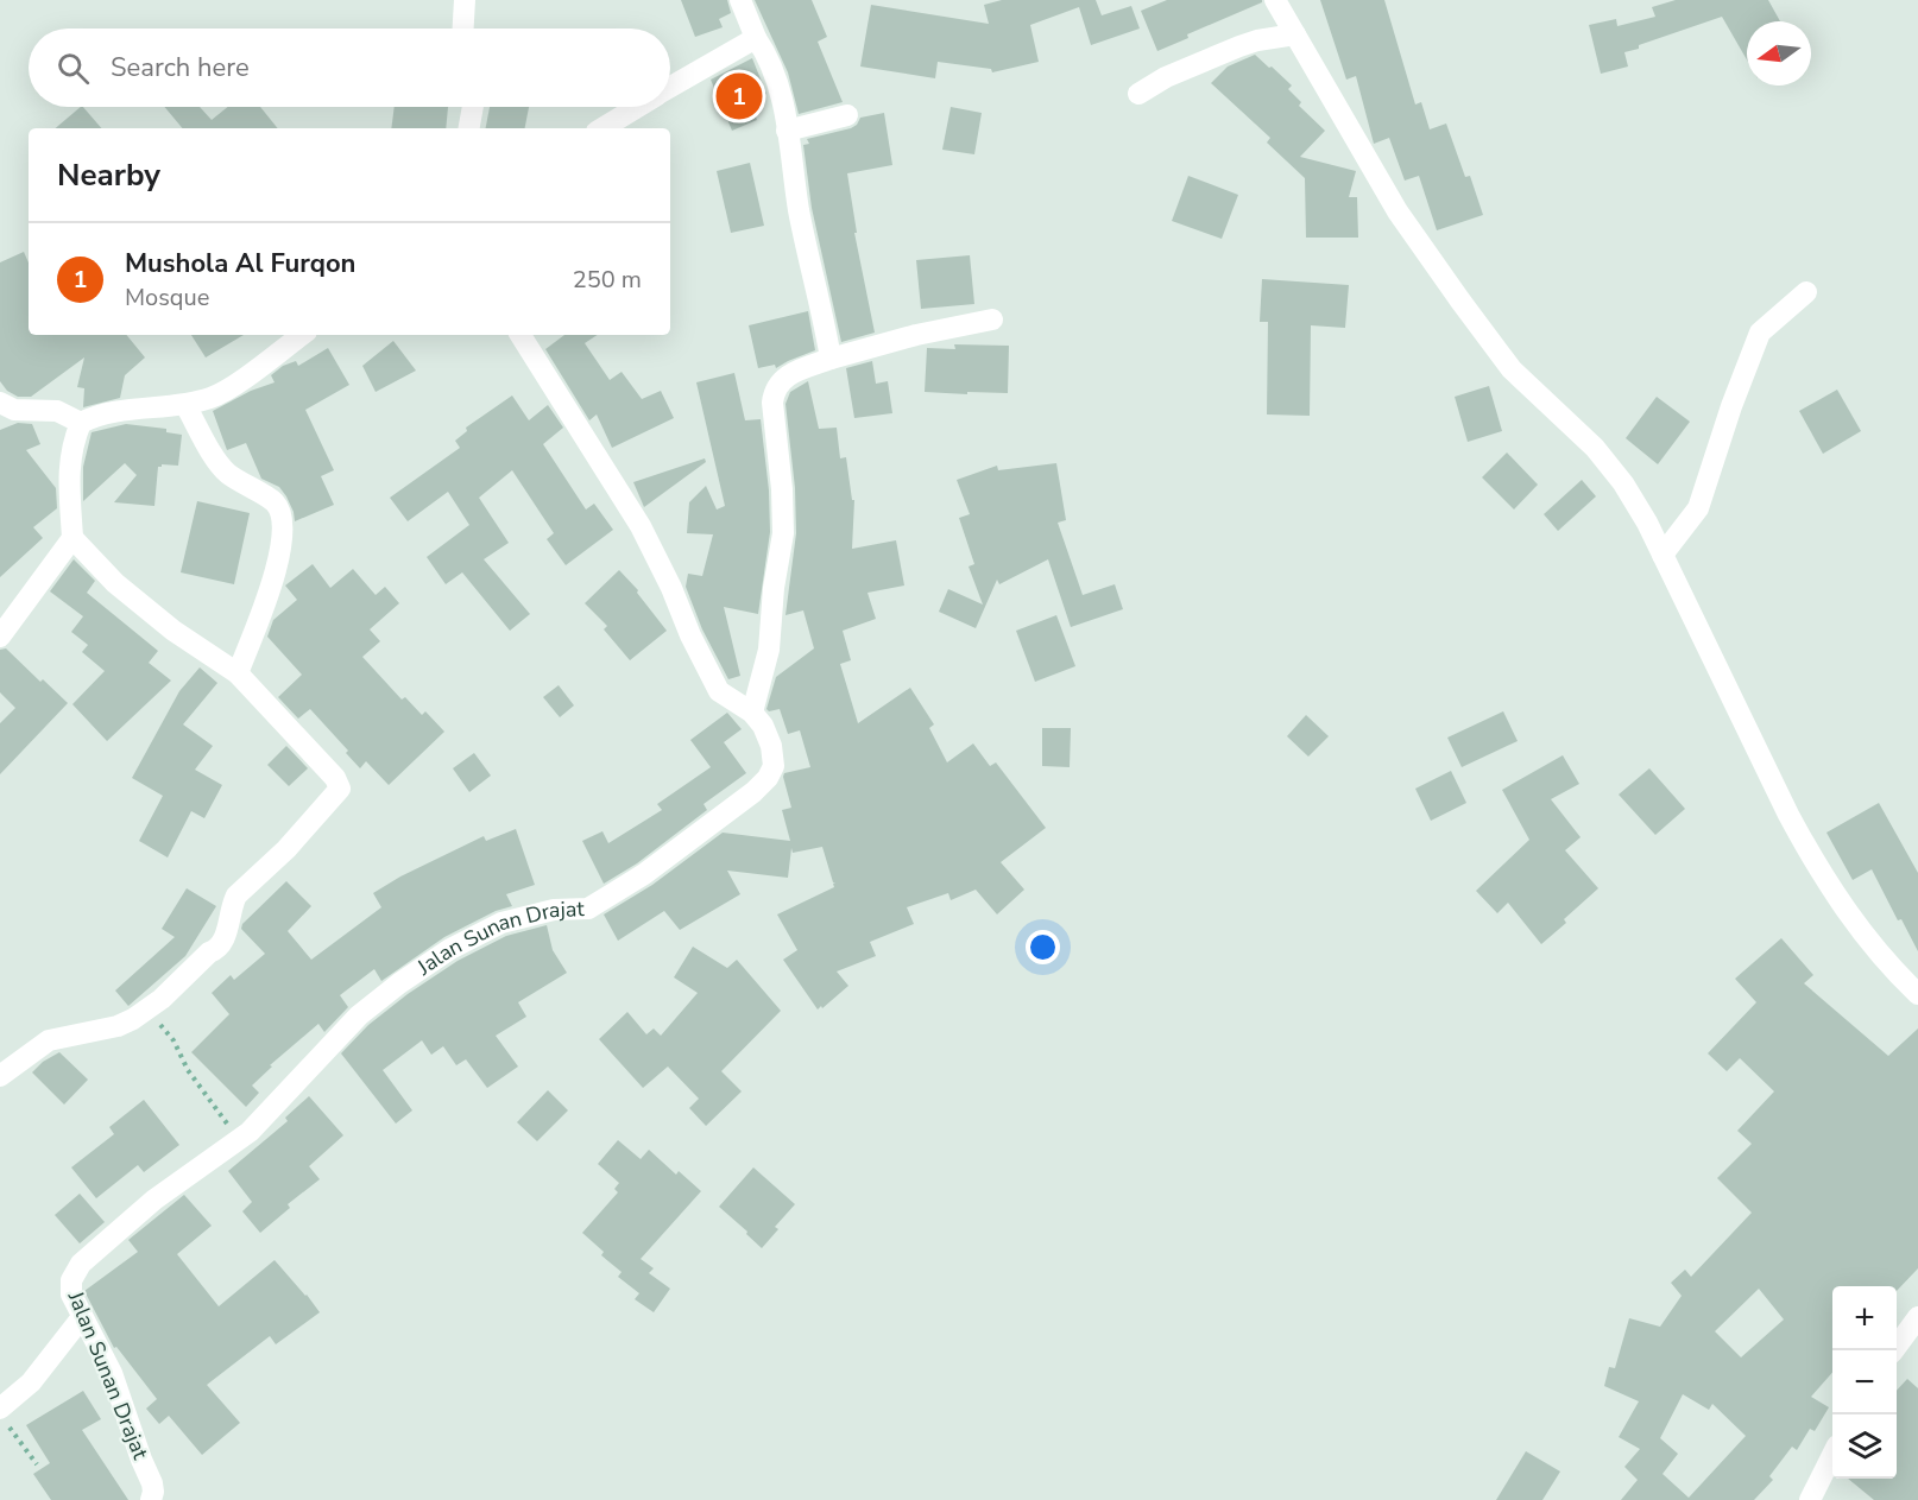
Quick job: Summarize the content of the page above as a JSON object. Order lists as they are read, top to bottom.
{
  "streets": {
    "street": ["Jalan Sunan Drajat"]
  },
  "north": "left",
  "page": {
    "search": "Search here",
    "pins": "1",
    "heading": "Nearby",
    "list": [
      {
        "mark": "1",
        "name": "Mushola Al Furqon",
        "note": "Mosque",
        "value": "250 m"
      }
    ],
    "map_buttons": ["+", "−"]
  }
}
